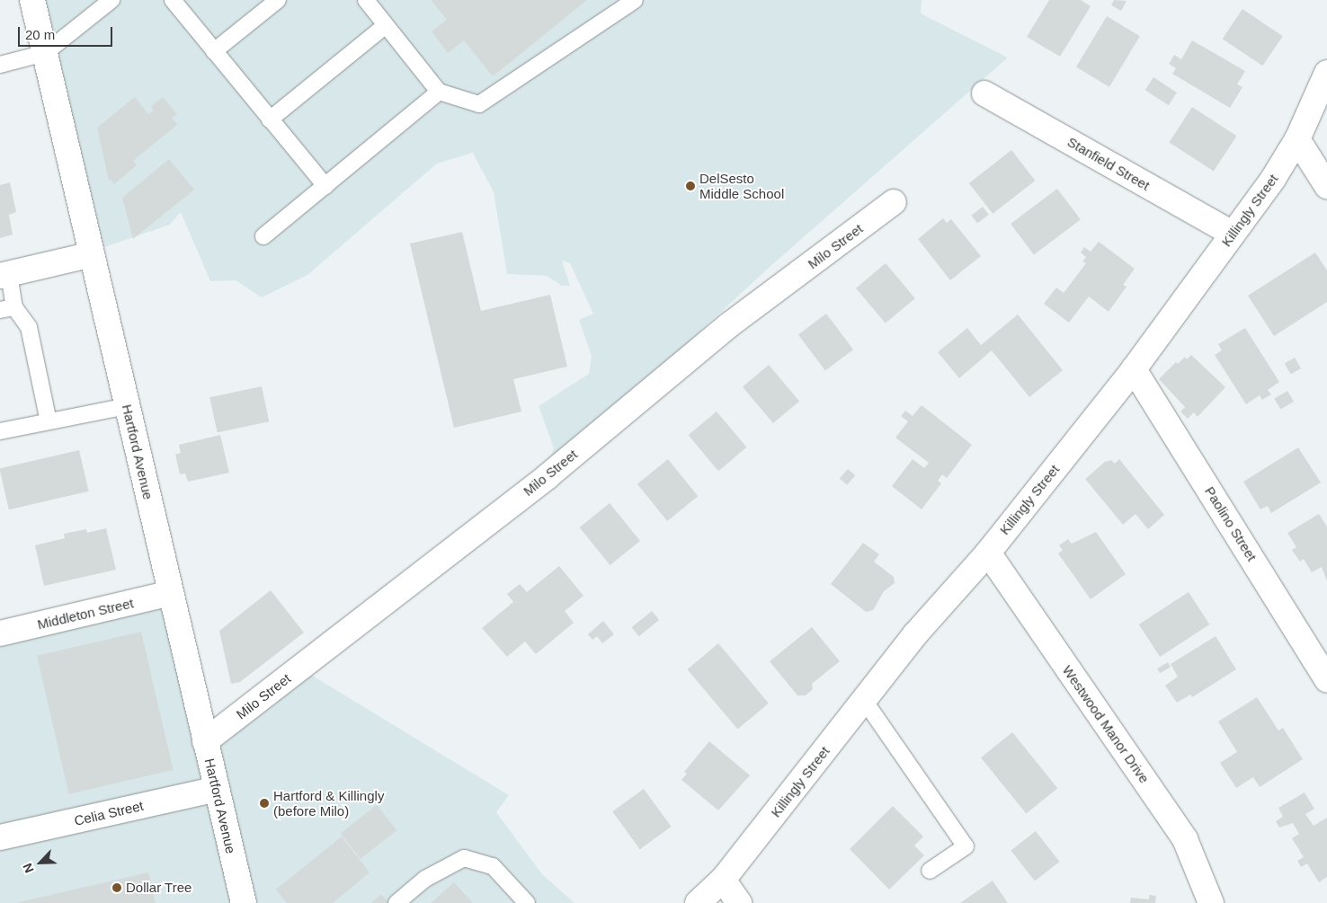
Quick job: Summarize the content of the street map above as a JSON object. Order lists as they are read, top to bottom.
{
  "streets": {
    "street": [
      "Stanfield Street",
      "Killingly Street",
      "Milo Street",
      "Hartford Avenue",
      "Paolino Street",
      "Middleton Street",
      "Westwood Manor Drive",
      "Celia Street"
    ]
  },
  "crossings": [
    ["Stanfield Street", "Killingly Street"],
    ["Killingly Street", "Paolino Street"],
    ["Killingly Street", "Westwood Manor Drive"],
    ["Milo Street", "Hartford Avenue"],
    ["Hartford Avenue", "Middleton Street"],
    ["Hartford Avenue", "Celia Street"]
  ],
  "places": ["DelSesto Middle School", "Hartford & Killingly (before Milo)", "Dollar Tree"],
  "scale_bar": "20 m",
  "north": "bottom left"
}
